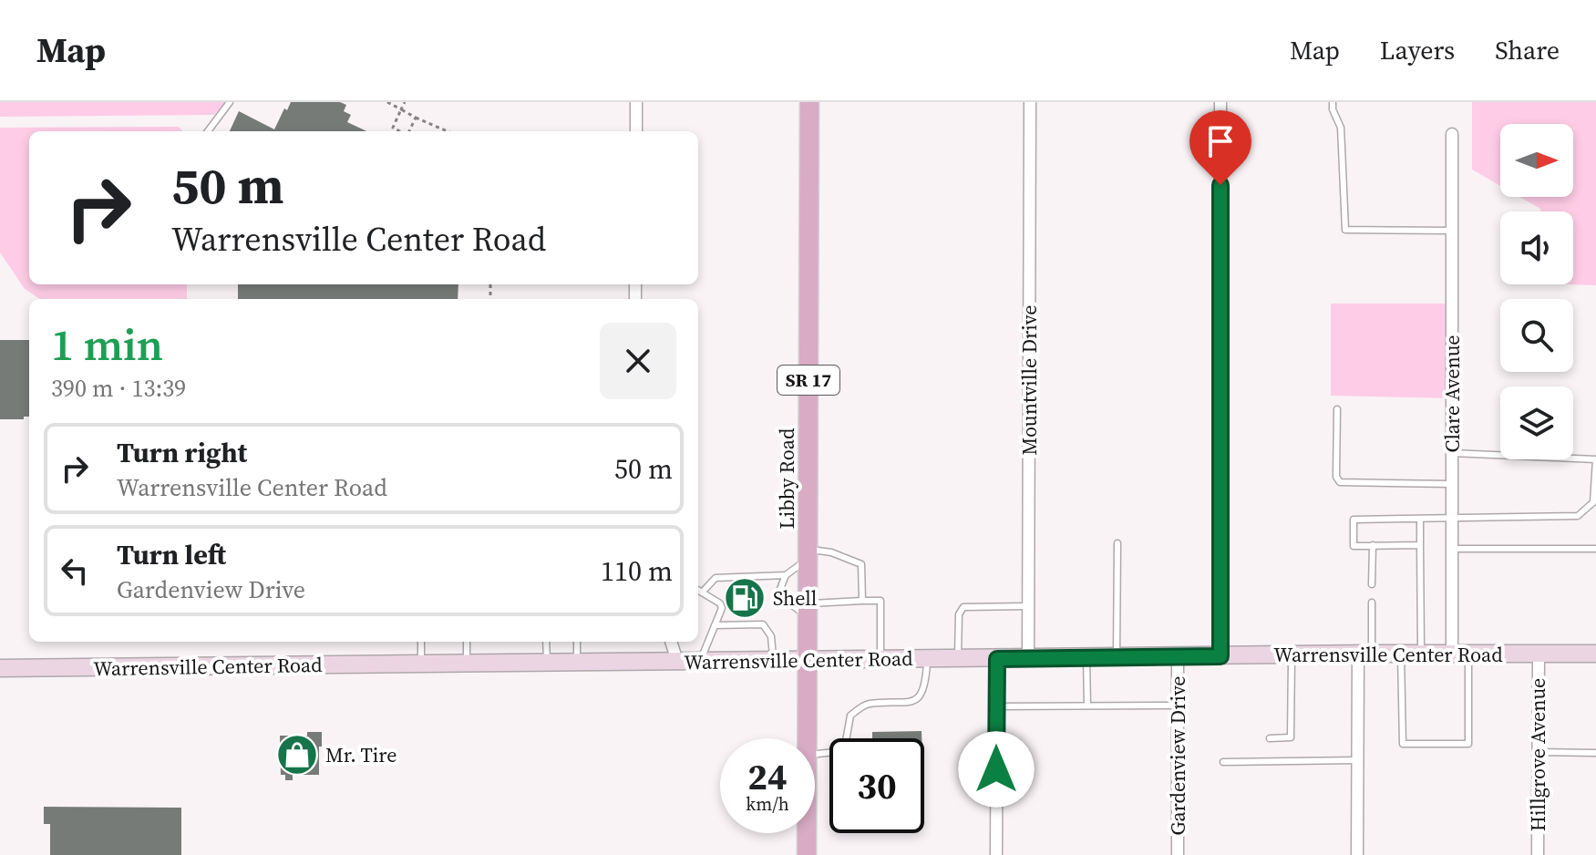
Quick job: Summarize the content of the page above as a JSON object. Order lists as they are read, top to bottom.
{
  "streets": {
    "main road": ["SR 17", "Libby Road", "Warrensville Center Road"],
    "street": [
      "Mountville Drive",
      "Clare Avenue",
      "Hillgrove Avenue",
      "Gardenview Drive"
    ]
  },
  "crossings": [
    ["Mountville Drive", "Warrensville Center Road"],
    ["Clare Avenue", "Warrensville Center Road"],
    ["Libby Road", "Warrensville Center Road"],
    ["Warrensville Center Road", "Hillgrove Avenue"],
    ["Warrensville Center Road", "Gardenview Drive"]
  ],
  "places": {
    "fuel station": ["Shell"],
    "shop": ["Mr. Tire"]
  },
  "north": "right",
  "page": {
    "header": "Map",
    "nav": ["Map", "Layers", "Share"],
    "turn": ["50 m", "Warrensville Center Road"],
    "heading": ["1 min", "390 m · 13:39"],
    "list": [
      {
        "name": "Turn right",
        "note": "Warrensville Center Road",
        "value": "50 m"
      },
      {
        "name": "Turn left",
        "note": "Gardenview Drive",
        "value": "110 m"
      }
    ],
    "speed": "24 km/h",
    "limit": "30"
  }
}
